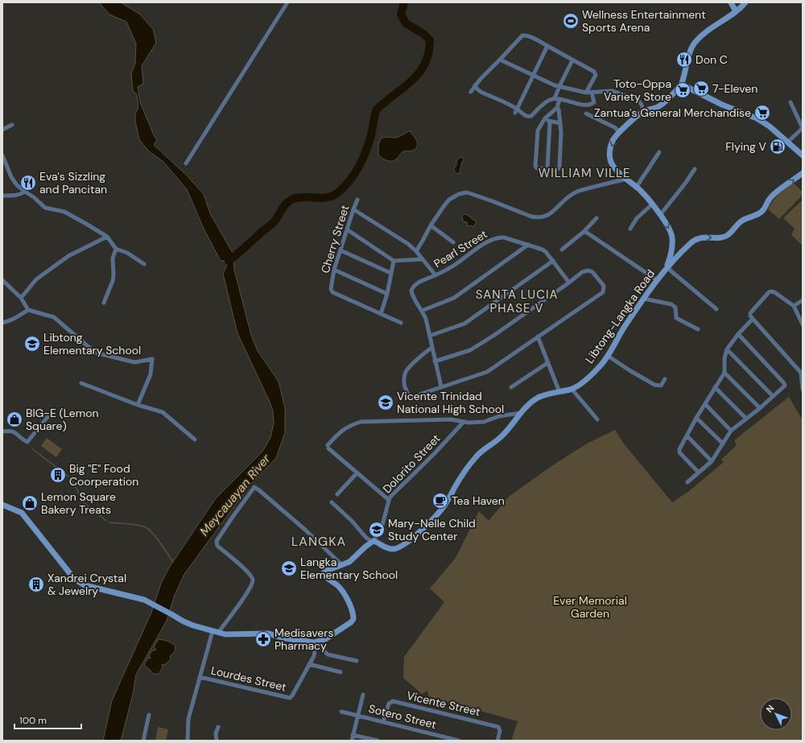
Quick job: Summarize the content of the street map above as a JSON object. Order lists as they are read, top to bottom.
{
  "streets": {
    "main road": ["Libtong-Langka Road"],
    "street": [
      "Cherry Street",
      "Pearl Street",
      "Dolorito Street",
      "Lourdes Street",
      "Vicente Street",
      "Sotero Street"
    ]
  },
  "crossings": [
    ["Libtong-Langka Road", "Dolorito Street"],
    ["Vicente Street", "Sotero Street"]
  ],
  "districts": ["WILLIAM VILLE", "SANTA LUCIA PHASE V", "LANGKA"],
  "water": ["Meycauayan River"],
  "parks": ["Ever Memorial Garden"],
  "places": {
    "sports": ["Wellness Entertainment Sports Arena"],
    "restaurant": ["Don C", "Eva's Sizzling and Pancitan"],
    "supermarket": ["7-Eleven", "Toto-Oppa Variety Store", "Zantua's General Merchandise"],
    "fuel station": ["Flying V"],
    "school or university": [
      "Libtong Elementary School",
      "Vicente Trinidad National High School",
      "Mary-Nelle Child Study Center",
      "Langka Elementary School"
    ],
    "shop": ["BIG-E (Lemon Square)", "Lemon Square Bakery Treats"],
    "building": ["Big \"E\" Food Coorperation", "Xandrei Crystal & Jewelry"],
    "cafe": ["Tea Haven"],
    "pharmacy": ["Medisavers Pharmacy"]
  },
  "scale_bar": "100 m",
  "north": "top left"
}
